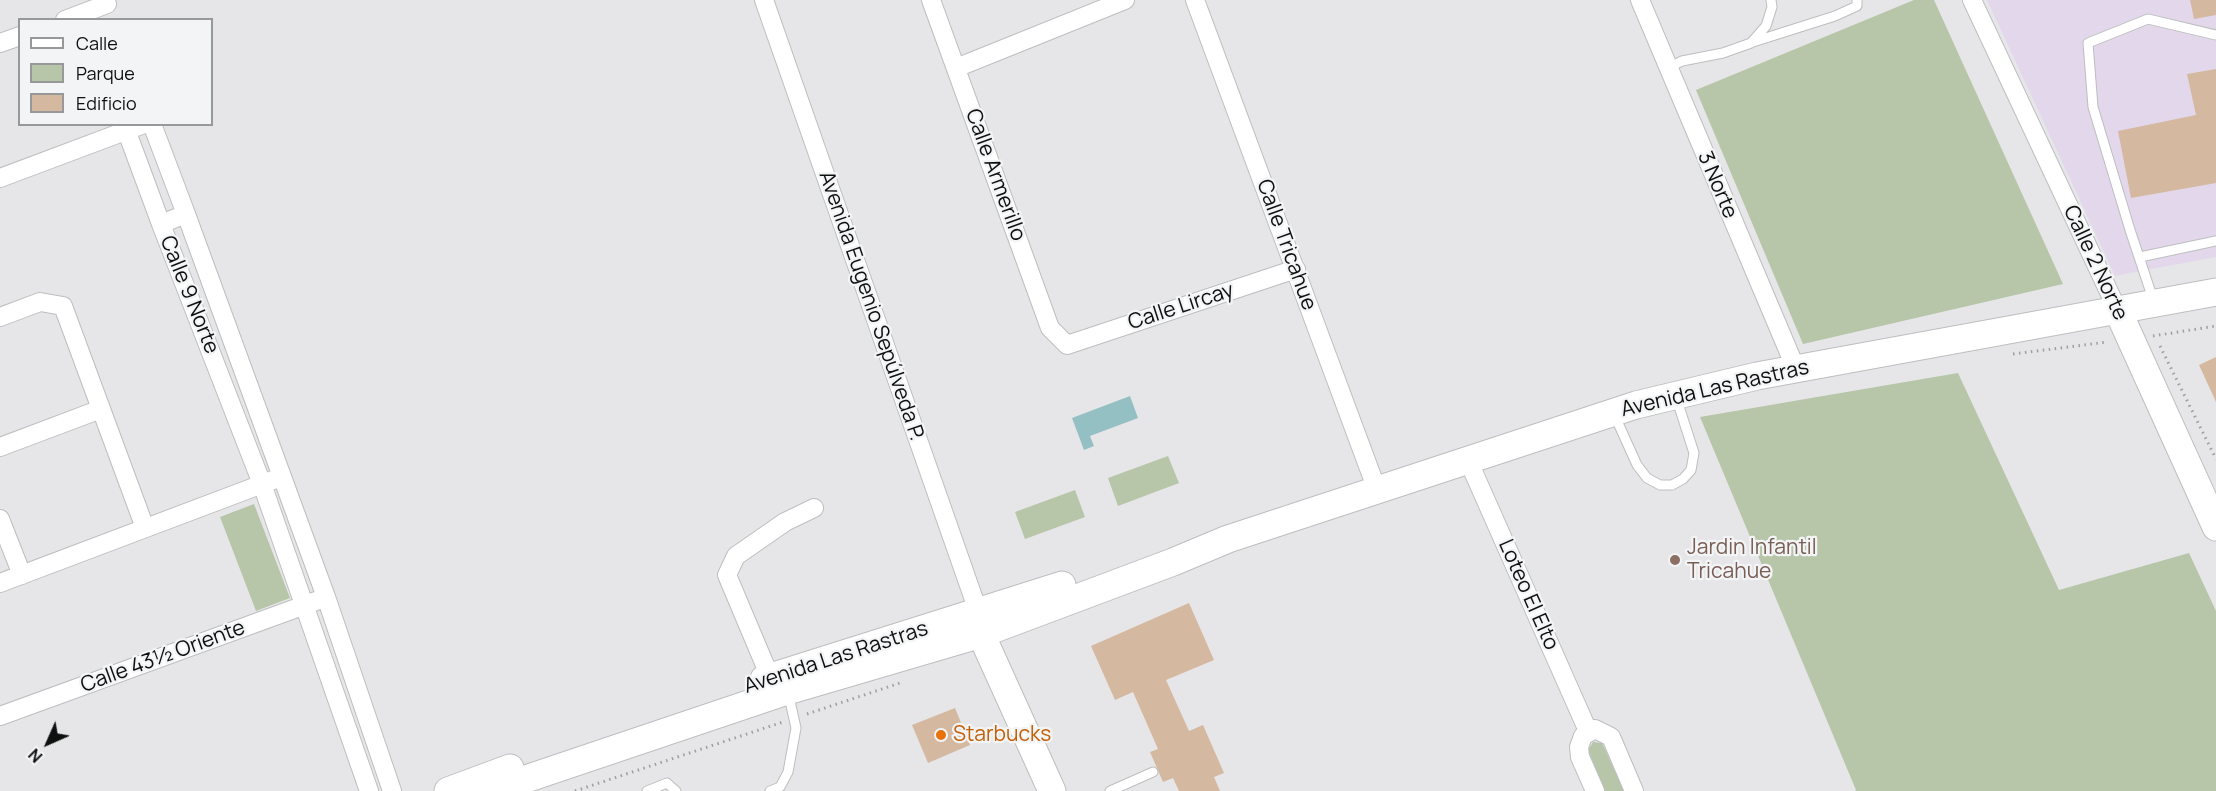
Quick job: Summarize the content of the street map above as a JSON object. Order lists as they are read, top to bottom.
{
  "streets": {
    "street": [
      "Calle Armerillo",
      "3 Norte",
      "Calle Tricahue",
      "Calle 2 Norte",
      "Calle 9 Norte",
      "Avenida Eugenio Sepúlveda P.",
      "Calle Lircay",
      "Avenida Las Rastras",
      "Loteo El Elto",
      "Calle 43½ Oriente"
    ]
  },
  "crossings": [
    ["Calle Armerillo", "Calle Lircay"],
    ["3 Norte", "Avenida Las Rastras"],
    ["Calle Tricahue", "Calle Lircay"],
    ["Calle Tricahue", "Avenida Las Rastras"],
    ["Calle 2 Norte", "Avenida Las Rastras"],
    ["Calle 9 Norte", "Calle 43½ Oriente"],
    ["Avenida Eugenio Sepúlveda P.", "Avenida Las Rastras"],
    ["Avenida Las Rastras", "Loteo El Elto"]
  ],
  "places": ["Jardin Infantil Tricahue", "Starbucks"],
  "legend": ["Calle", "Parque", "Edificio"],
  "north": "bottom left"
}
